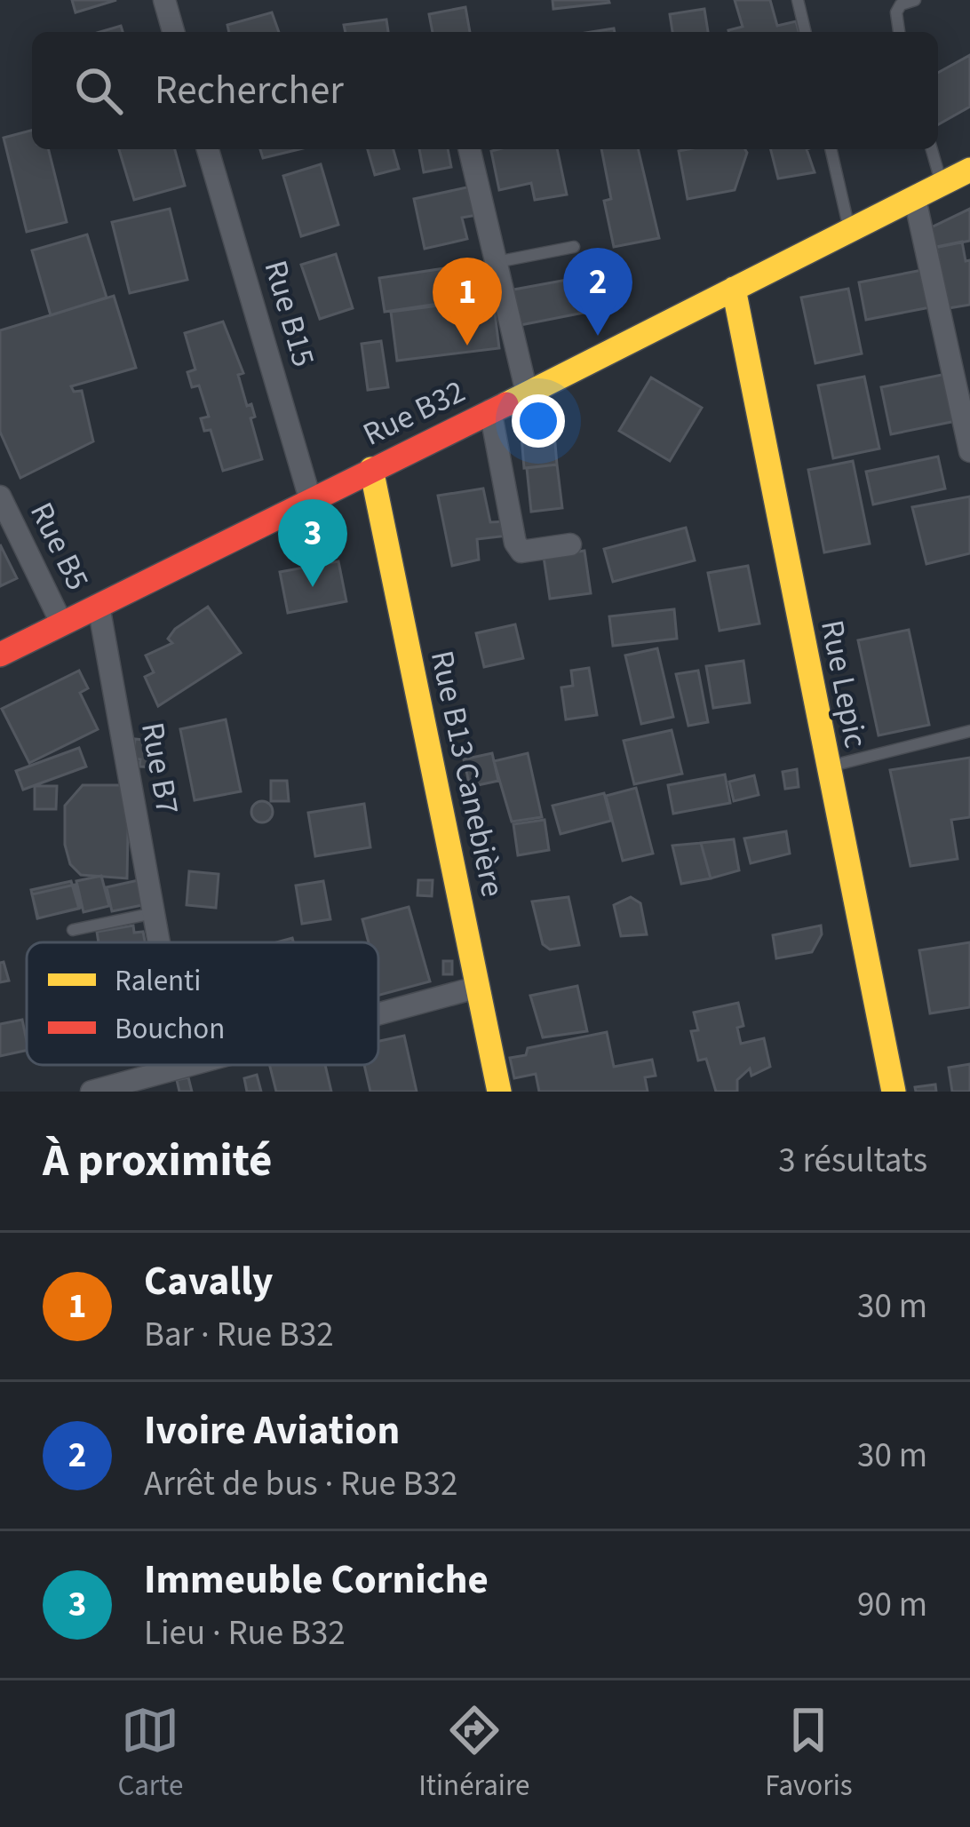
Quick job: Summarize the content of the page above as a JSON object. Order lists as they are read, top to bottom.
{
  "streets": {
    "street": [
      "Rue B15",
      "Rue B32",
      "Rue B5",
      "Rue Lepic",
      "Rue B7",
      "Rue B13 Canebière"
    ]
  },
  "crossings": [
    ["Rue B15", "Rue B32"],
    ["Rue B32", "Rue B5"],
    ["Rue B32", "Rue Lepic"],
    ["Rue B32", "Rue B7"],
    ["Rue B32", "Rue B13 Canebière"]
  ],
  "legend": ["Ralenti", "Bouchon"],
  "page": {
    "search": "Rechercher",
    "pins": ["2", "1", "3"],
    "heading": ["À proximité", "3 résultats"],
    "list": [
      {
        "mark": "1",
        "name": "Cavally",
        "note": "Bar · Rue B32",
        "value": "30 m"
      },
      {
        "mark": "2",
        "name": "Ivoire Aviation",
        "note": "Arrêt de bus · Rue B32",
        "value": "30 m"
      },
      {
        "mark": "3",
        "name": "Immeuble Corniche",
        "note": "Lieu · Rue B32",
        "value": "90 m"
      }
    ],
    "nav": ["Carte", "Itinéraire", "Favoris"]
  }
}
